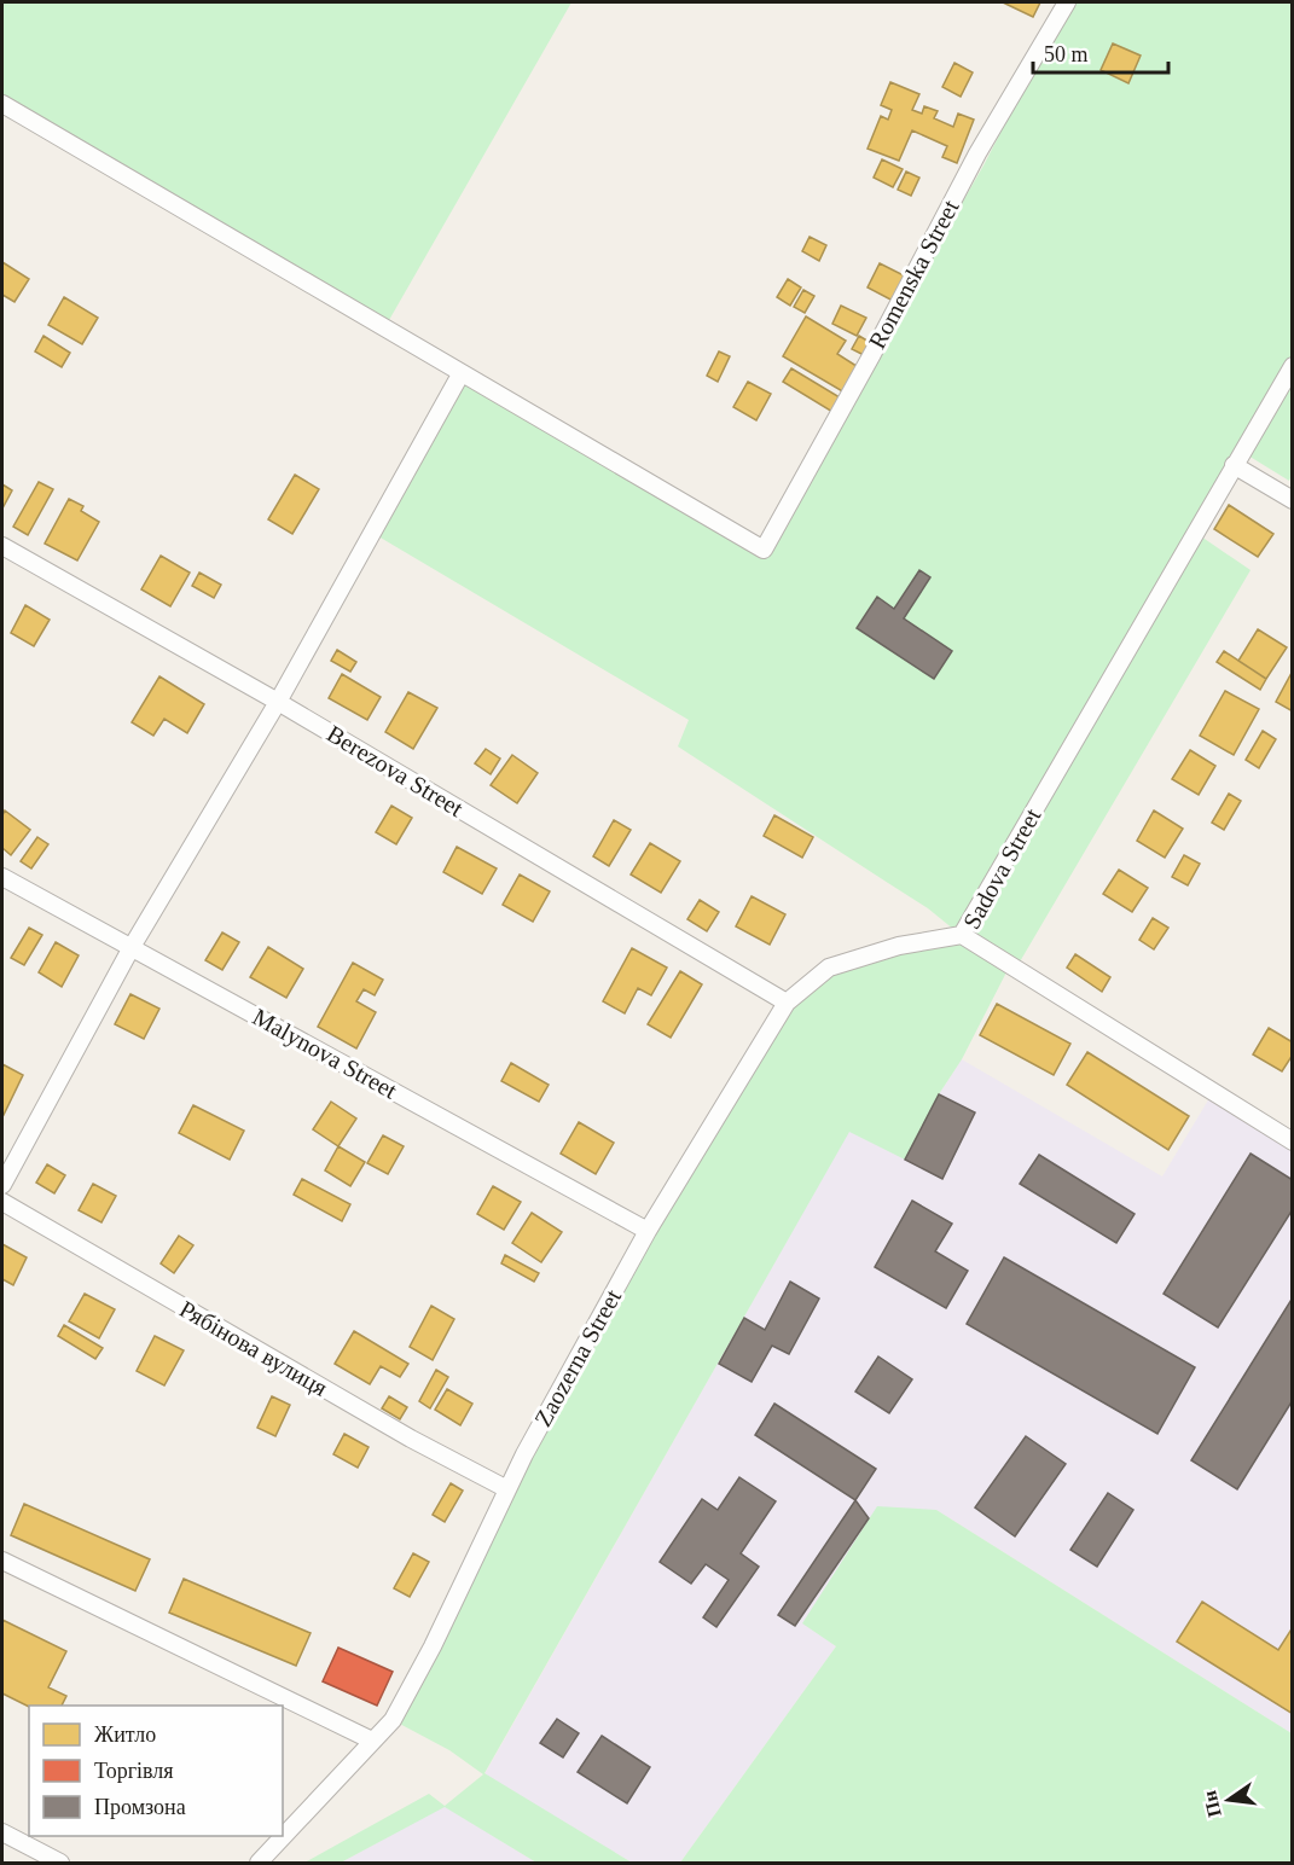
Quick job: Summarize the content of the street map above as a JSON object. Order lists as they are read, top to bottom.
{
  "streets": {
    "street": [
      "Romenska Street",
      "Berezova Street",
      "Sadova Street",
      "Malynova Street",
      "Рябінова вулиця",
      "Zaozerna Street"
    ]
  },
  "crossings": [
    ["Berezova Street", "Zaozerna Street"],
    ["Sadova Street", "Zaozerna Street"],
    ["Malynova Street", "Zaozerna Street"],
    ["Рябінова вулиця", "Zaozerna Street"]
  ],
  "legend": ["Житло", "Торгівля", "Промзона"],
  "scale_bar": "50 m",
  "north": "left"
}
